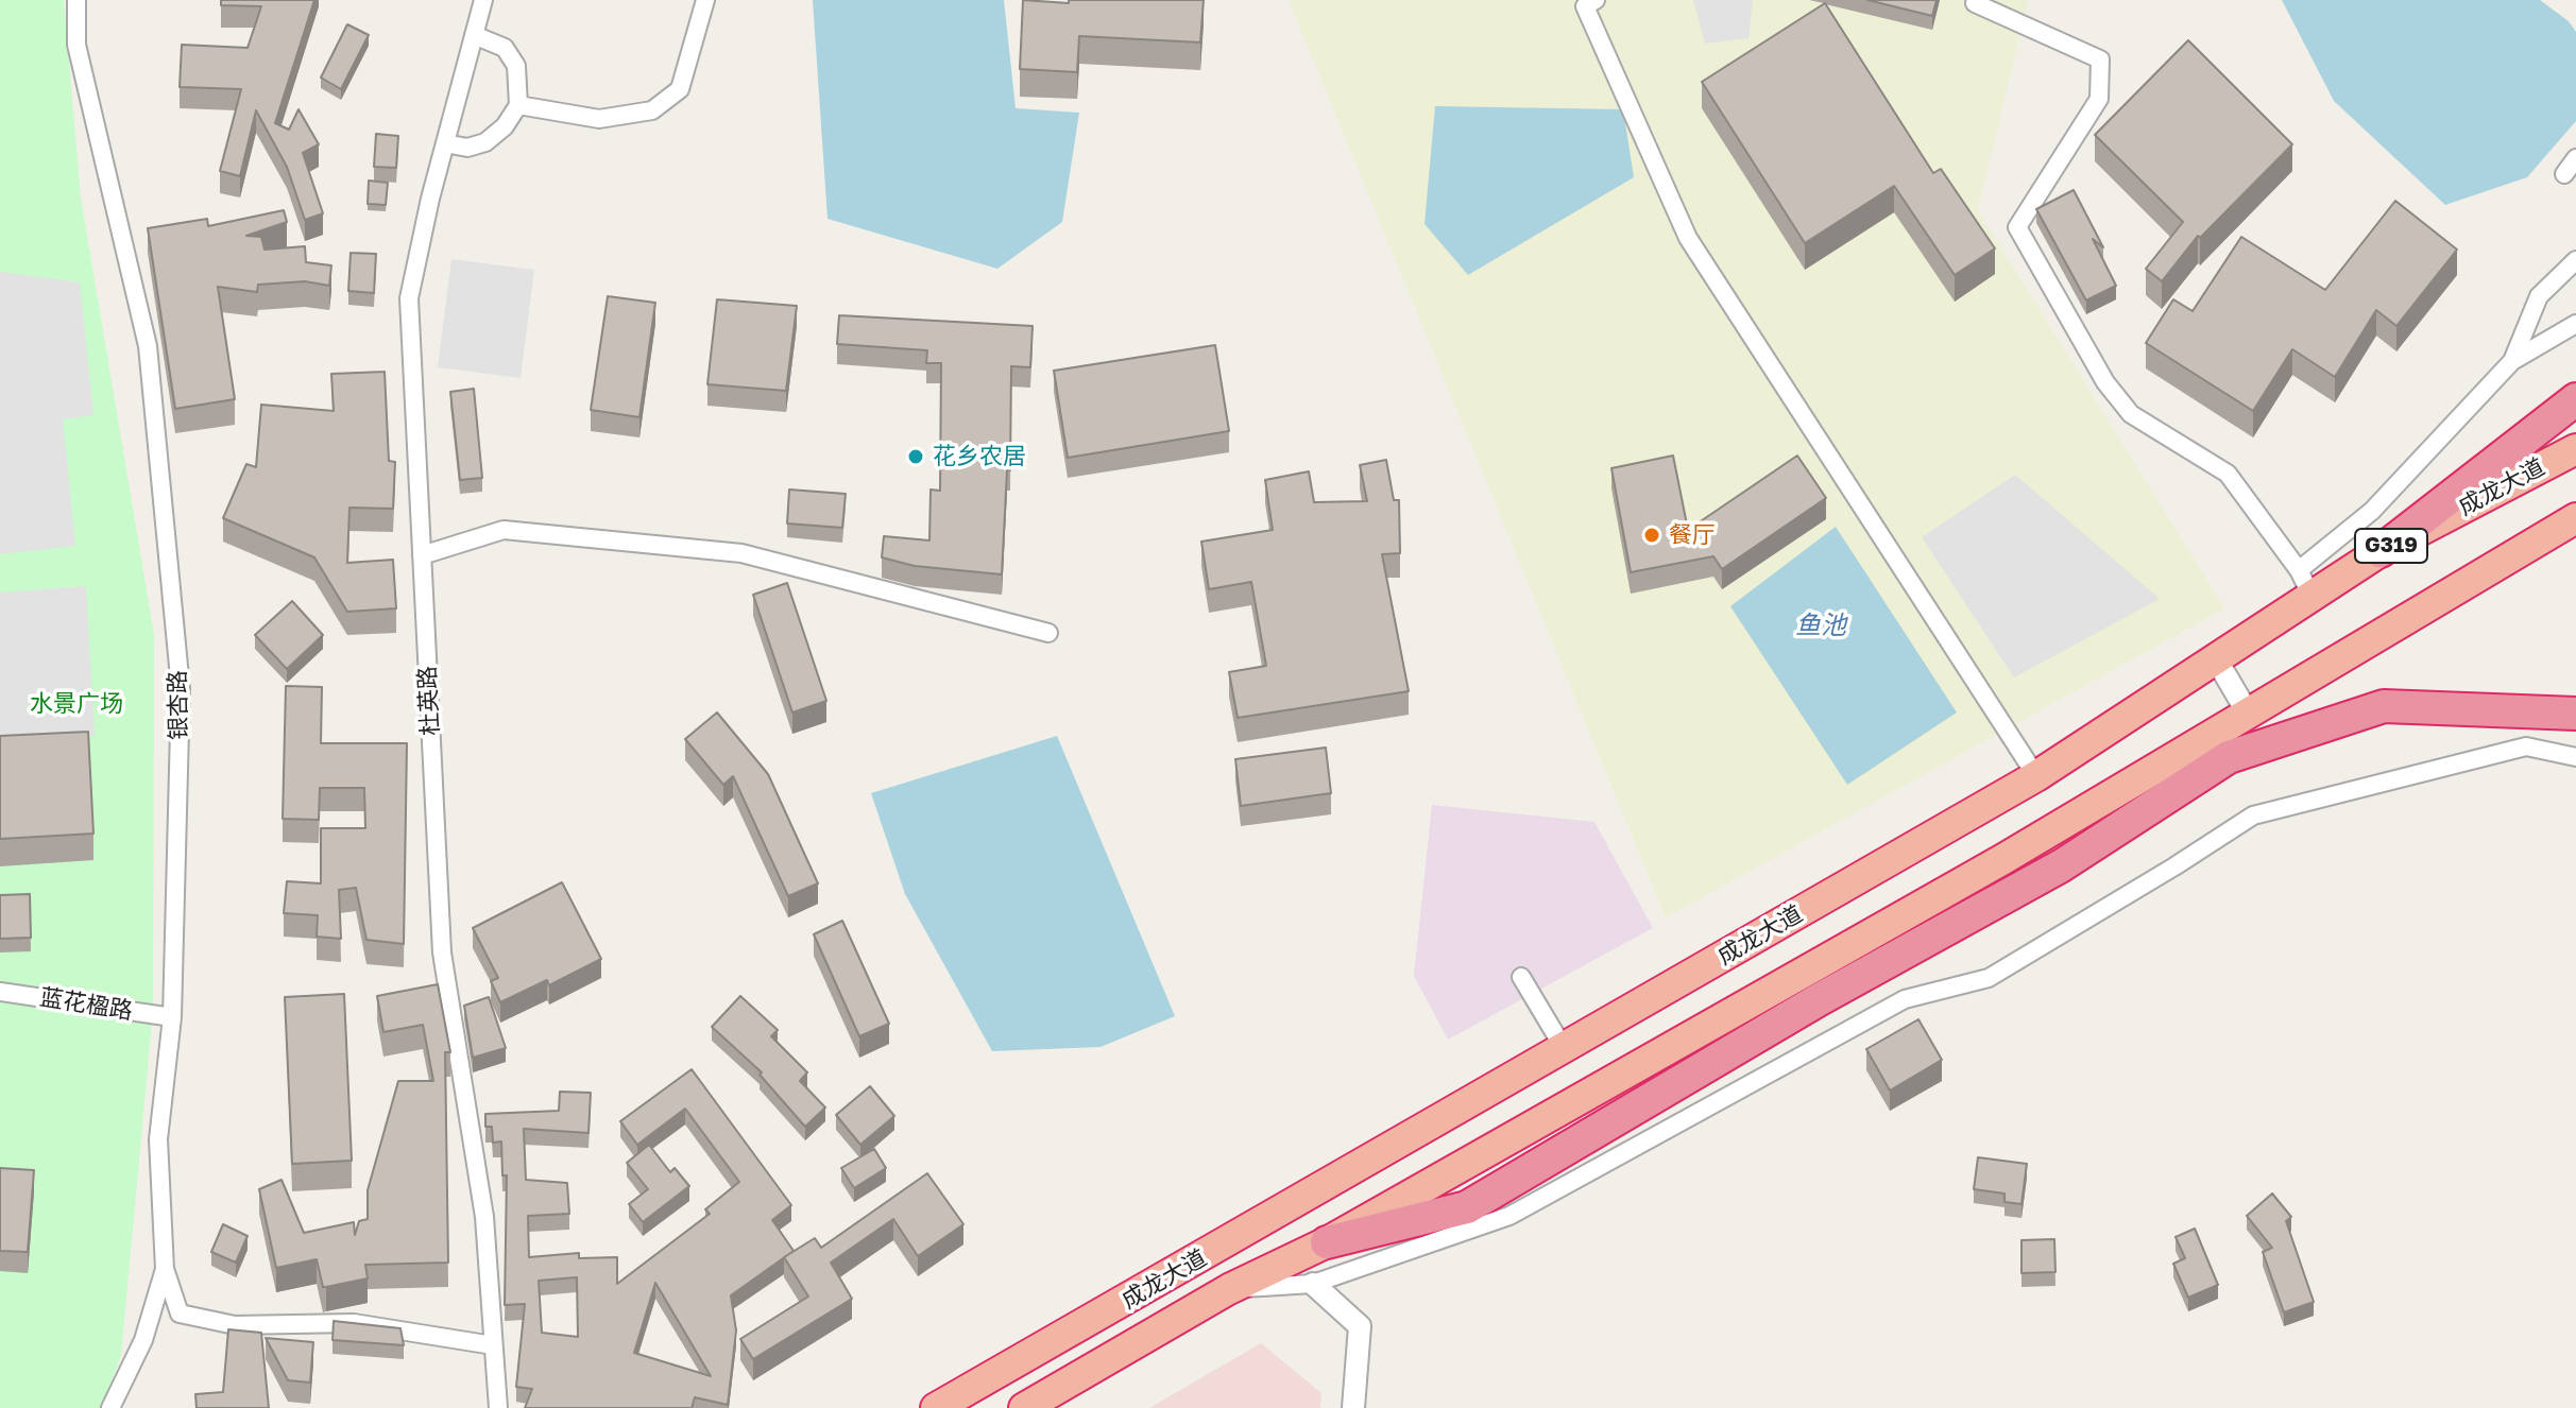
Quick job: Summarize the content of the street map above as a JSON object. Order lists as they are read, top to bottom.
{
  "streets": {
    "highway": ["成龙大道", "G319"],
    "street": ["杜英路", "银杏路", "蓝花楹路"]
  },
  "crossings": [
    ["银杏路", "蓝花楹路"]
  ],
  "water": ["鱼池"],
  "parks": ["水景广场"],
  "places": ["花乡农居", "餐厅"]
}
